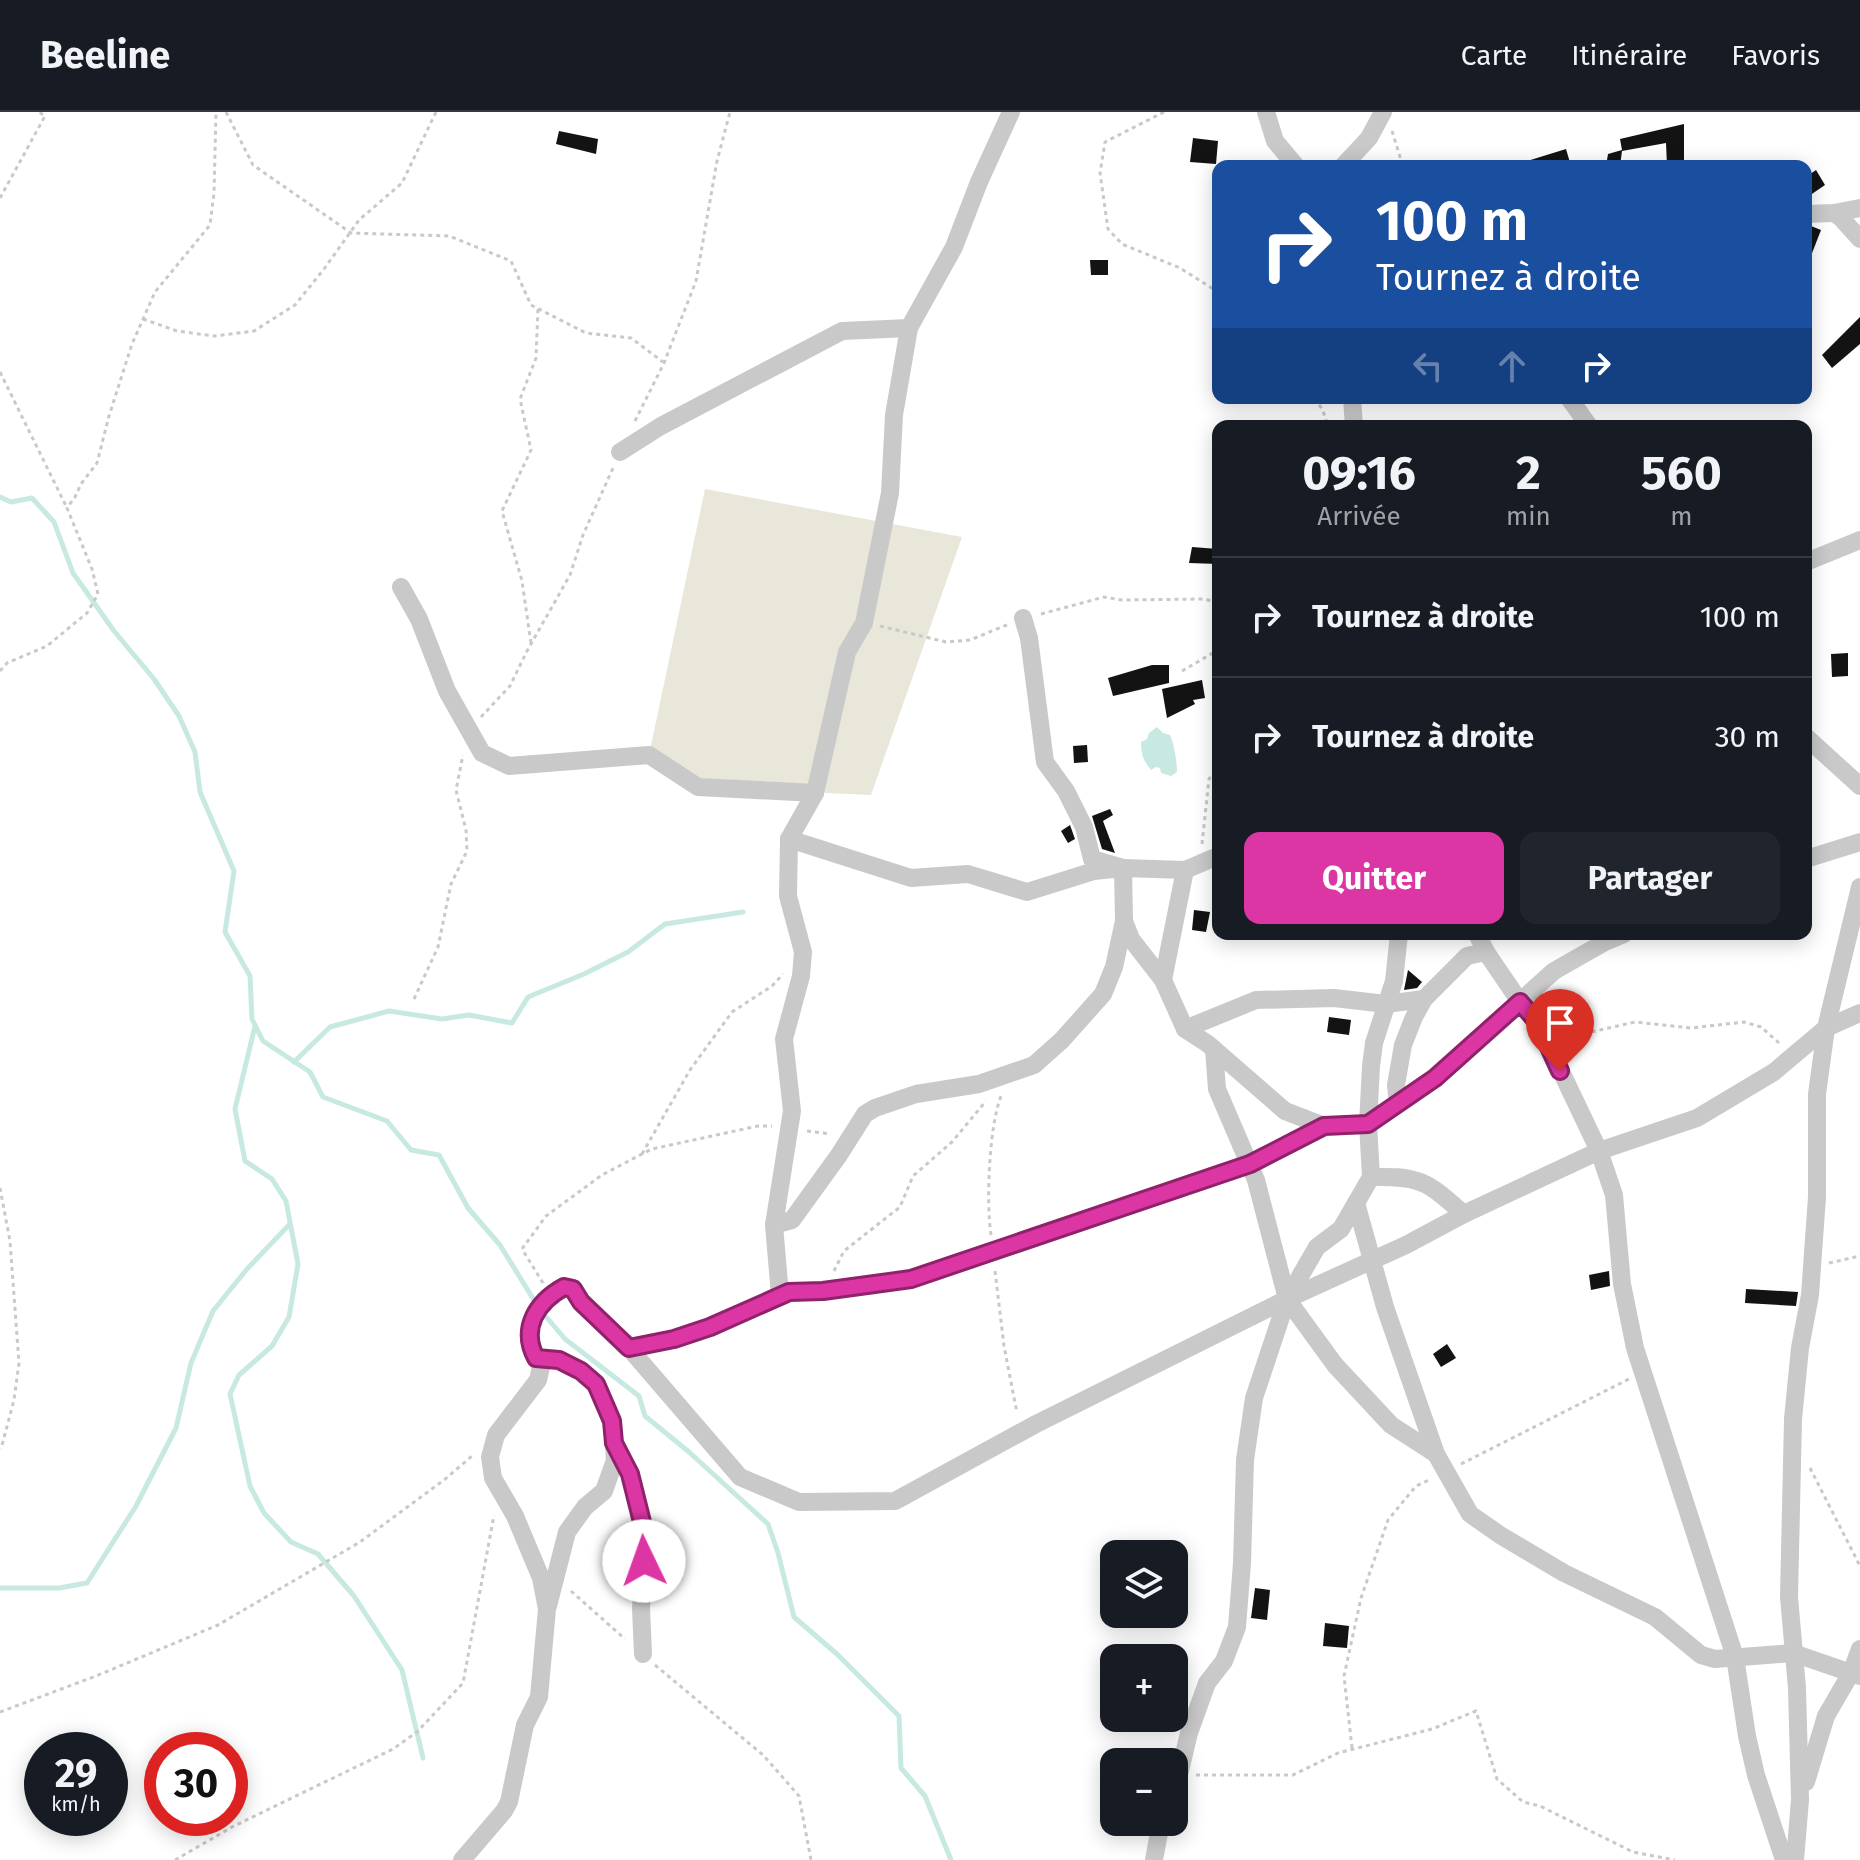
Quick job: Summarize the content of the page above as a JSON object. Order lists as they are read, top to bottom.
{
  "page": {
    "header": "Beeline",
    "nav": ["Carte", "Itinéraire", "Favoris"],
    "turn": ["100 m", "Tournez à droite"],
    "eta": [
      "09:16",
      "Arrivée",
      "2",
      "min",
      "560",
      "m"
    ],
    "list": [
      {
        "name": "Tournez à droite",
        "value": "100 m"
      },
      {
        "name": "Tournez à droite",
        "value": "30 m"
      }
    ],
    "buttons": ["Quitter", "Partager"],
    "map_buttons": ["+", "−"],
    "speed": "29 km/h",
    "limit": "30"
  }
}
